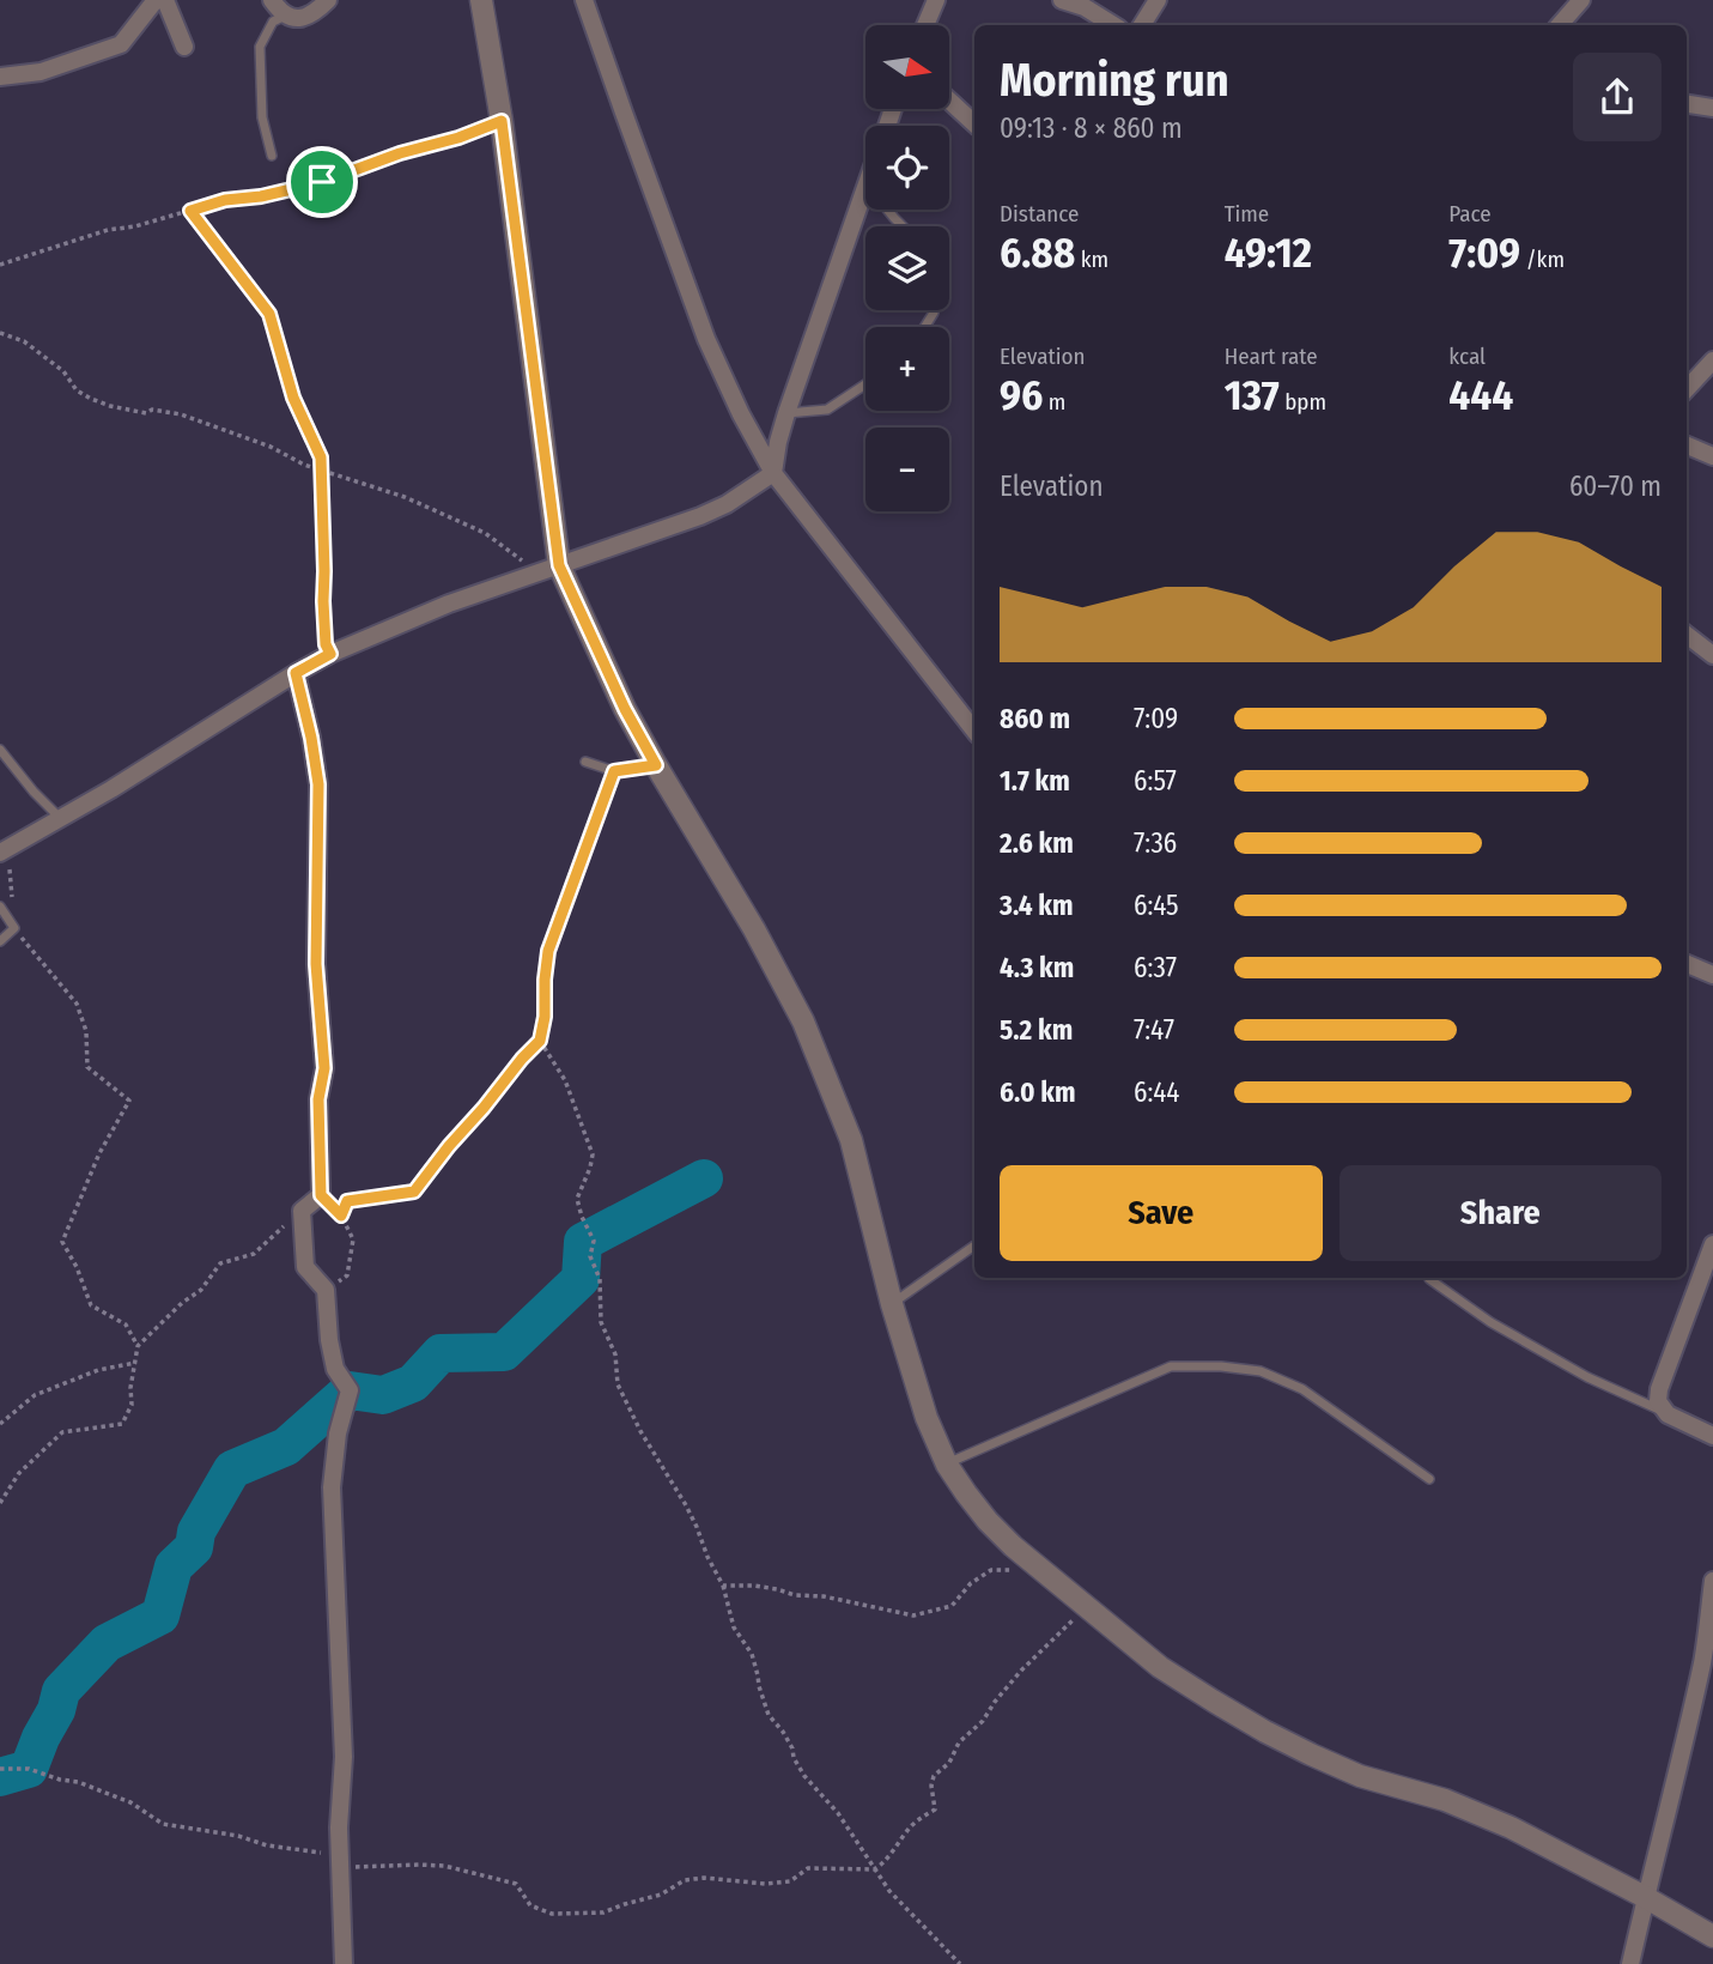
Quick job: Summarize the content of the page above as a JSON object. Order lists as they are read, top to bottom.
{
  "north": "right",
  "page": {
    "map_buttons": ["+", "−"],
    "heading": ["Morning run", "09:13 · 8 × 860 m"],
    "stats": [
      ["Distance", "6.88 km"],
      ["Time", "49:12"],
      ["Pace", "7:09 /km"],
      ["Elevation", "96 m"],
      ["Heart rate", "137 bpm"],
      ["kcal", "444"]
    ],
    "chart": ["Elevation", "60–70 m"],
    "list": [
      {
        "name": "860 m",
        "note": "7:09"
      },
      {
        "name": "1.7 km",
        "note": "6:57"
      },
      {
        "name": "2.6 km",
        "note": "7:36"
      },
      {
        "name": "3.4 km",
        "note": "6:45"
      },
      {
        "name": "4.3 km",
        "note": "6:37"
      },
      {
        "name": "5.2 km",
        "note": "7:47"
      },
      {
        "name": "6.0 km",
        "note": "6:44"
      }
    ],
    "buttons": ["Save", "Share"]
  }
}
